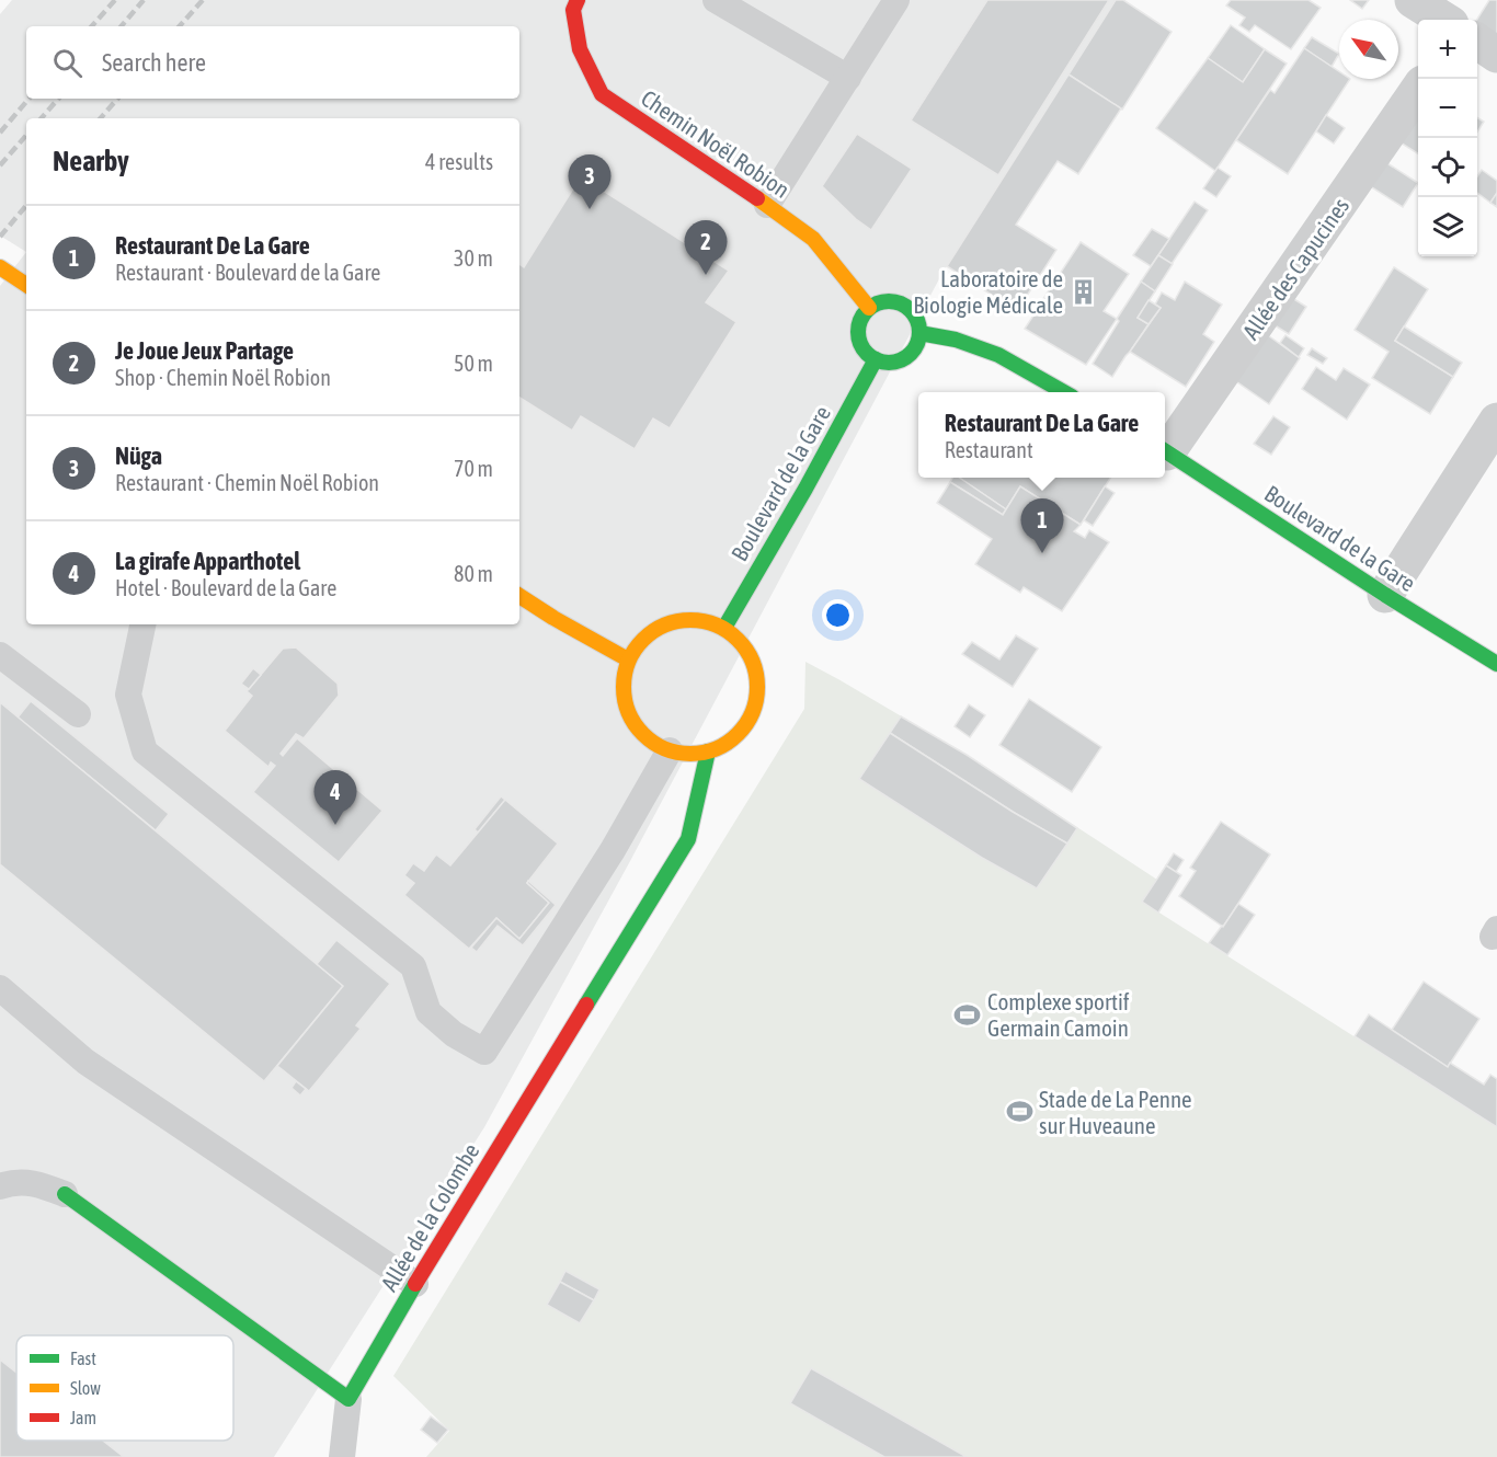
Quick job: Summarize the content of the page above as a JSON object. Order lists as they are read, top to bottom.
{
  "streets": {
    "main road": ["Chemin Noël Robion", "Boulevard de la Gare", "Allée de la Colombe"],
    "street": ["Allée des Capucines"]
  },
  "crossings": [
    ["Chemin Noël Robion", "Boulevard de la Gare"],
    ["Boulevard de la Gare", "Allée de la Colombe"]
  ],
  "places": {
    "building": ["Laboratoire de Biologie Médicale"],
    "sports": ["Complexe sportif Germain Camoin", "Stade de La Penne sur Huveaune"]
  },
  "legend": ["Fast", "Slow", "Jam"],
  "north": "top left",
  "page": {
    "map_buttons": ["+", "−"],
    "search": "Search here",
    "heading": ["Nearby", "4 results"],
    "pins": [
      "3",
      "2",
      "1",
      "4"
    ],
    "list": [
      {
        "mark": "1",
        "name": "Restaurant De La Gare",
        "note": "Restaurant · Boulevard de la Gare",
        "value": "30 m"
      },
      {
        "mark": "2",
        "name": "Je Joue Jeux Partage",
        "note": "Shop · Chemin Noël Robion",
        "value": "50 m"
      },
      {
        "mark": "3",
        "name": "Nüga",
        "note": "Restaurant · Chemin Noël Robion",
        "value": "70 m"
      },
      {
        "mark": "4",
        "name": "La girafe Apparthotel",
        "note": "Hotel · Boulevard de la Gare",
        "value": "80 m"
      }
    ],
    "popup": ["Restaurant De La Gare", "Restaurant"]
  }
}
